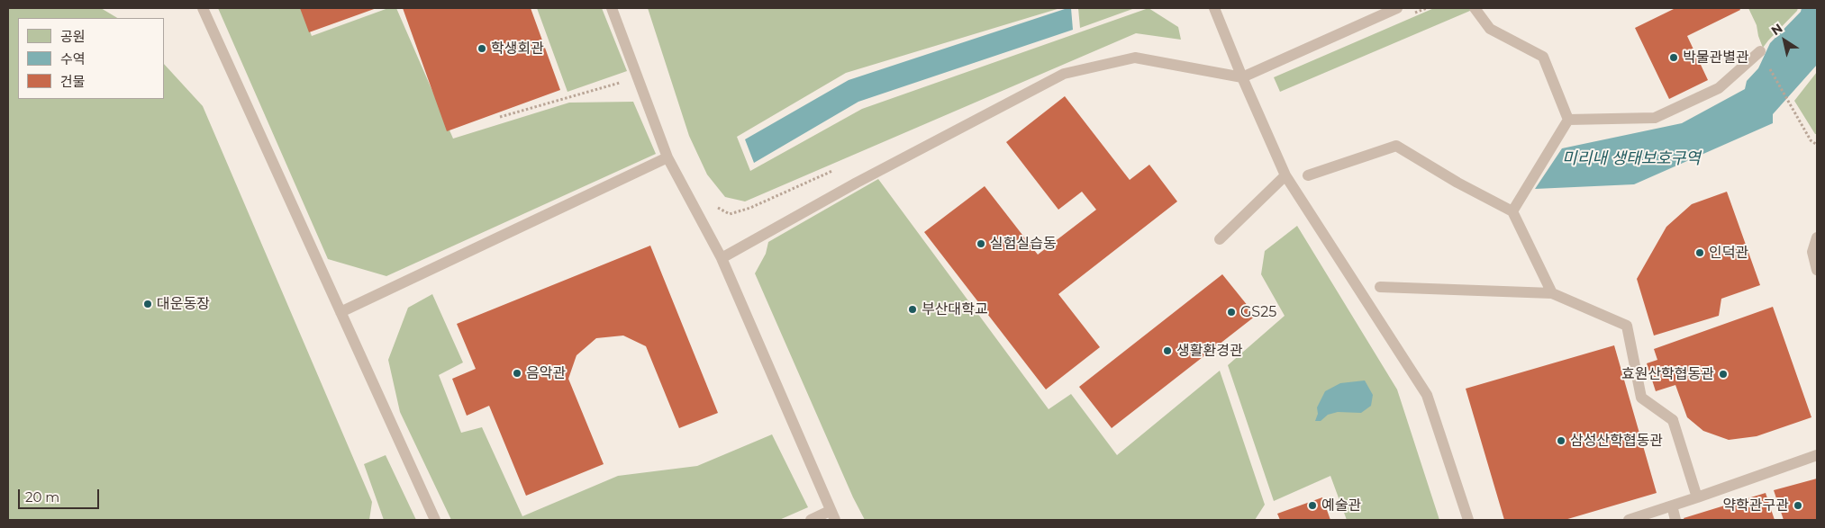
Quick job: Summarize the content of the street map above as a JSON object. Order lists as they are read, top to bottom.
{
  "water": ["미리내 생태보호구역"],
  "places": [
    "학생회관",
    "박물관별관",
    "실험실습동",
    "인덕관",
    "대운동장",
    "부산대학교",
    "GS25",
    "생활환경관",
    "음악관",
    "효원산학협동관",
    "삼성산학협동관",
    "예술관",
    "약학관구관"
  ],
  "legend": ["공원", "수역", "건물"],
  "scale_bar": "20 m",
  "north": "top left"
}
